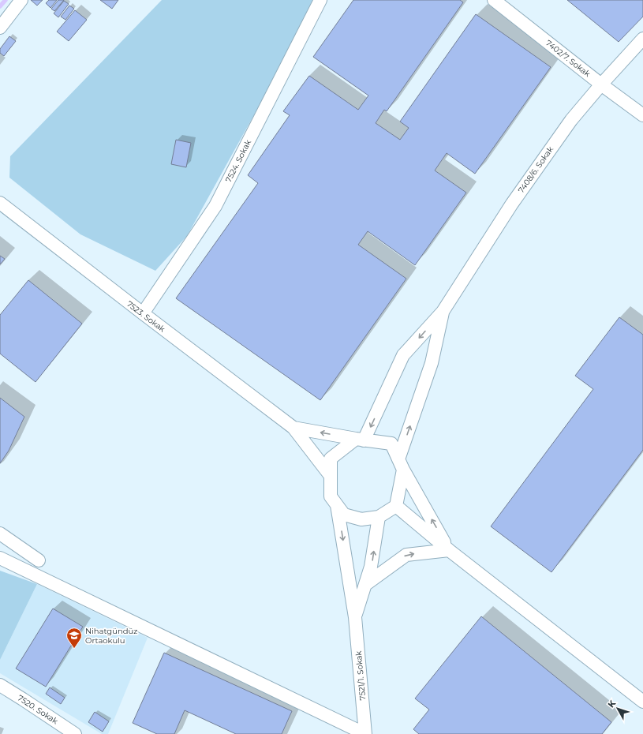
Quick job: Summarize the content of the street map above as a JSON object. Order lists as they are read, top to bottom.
{
  "streets": {
    "street": [
      "7402/7. Sokak",
      "7524. Sokak",
      "7408/6. Sokak",
      "7523. Sokak",
      "7521/1. Sokak",
      "7520. Sokak"
    ]
  },
  "crossings": [
    ["7402/7. Sokak", "7408/6. Sokak"],
    ["7524. Sokak", "7523. Sokak"]
  ],
  "places": {
    "school or university": ["Nihatgündüz Ortaokulu"]
  },
  "north": "top left"
}
